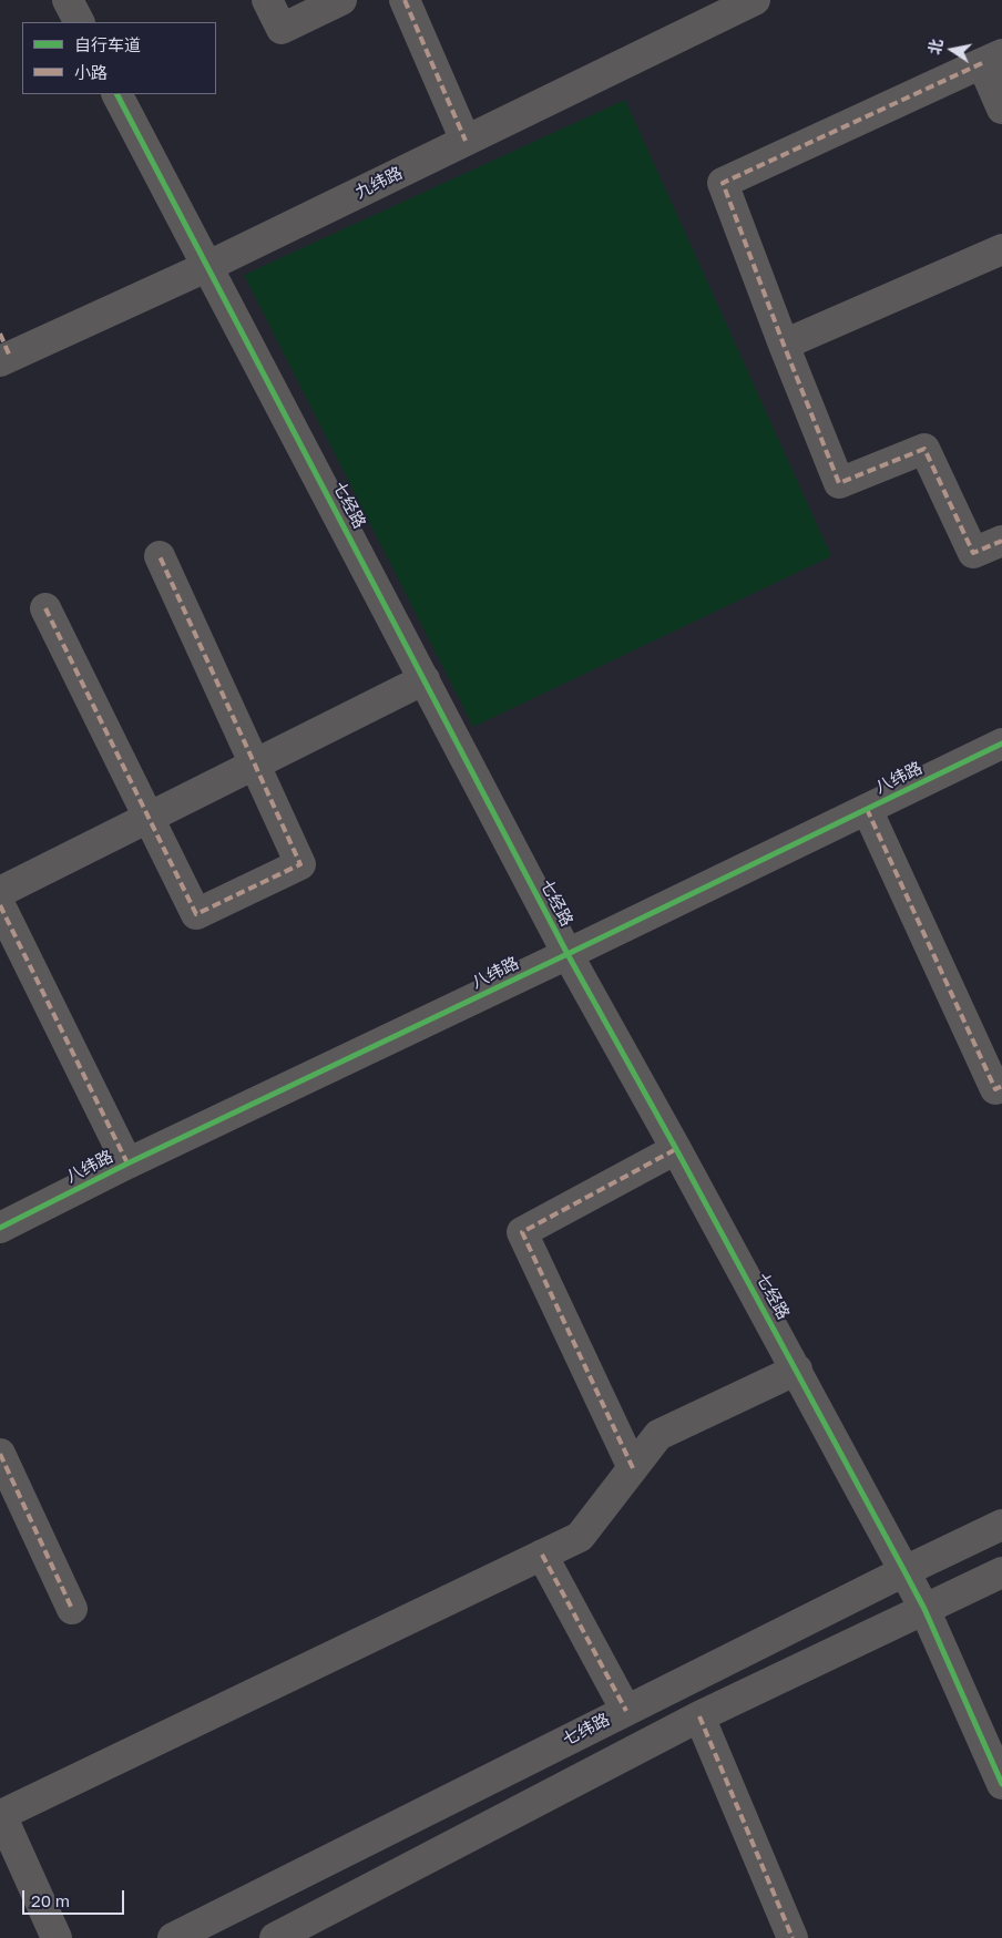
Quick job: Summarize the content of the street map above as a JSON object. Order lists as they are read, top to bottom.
{
  "streets": {
    "street": [
      "九纬路",
      "七经路",
      "八纬路",
      "七纬路"
    ]
  },
  "crossings": [
    ["九纬路", "七经路"],
    ["七经路", "八纬路"],
    ["七经路", "七纬路"]
  ],
  "legend": ["自行车道", "小路"],
  "scale_bar": "20 m",
  "north": "left"
}
